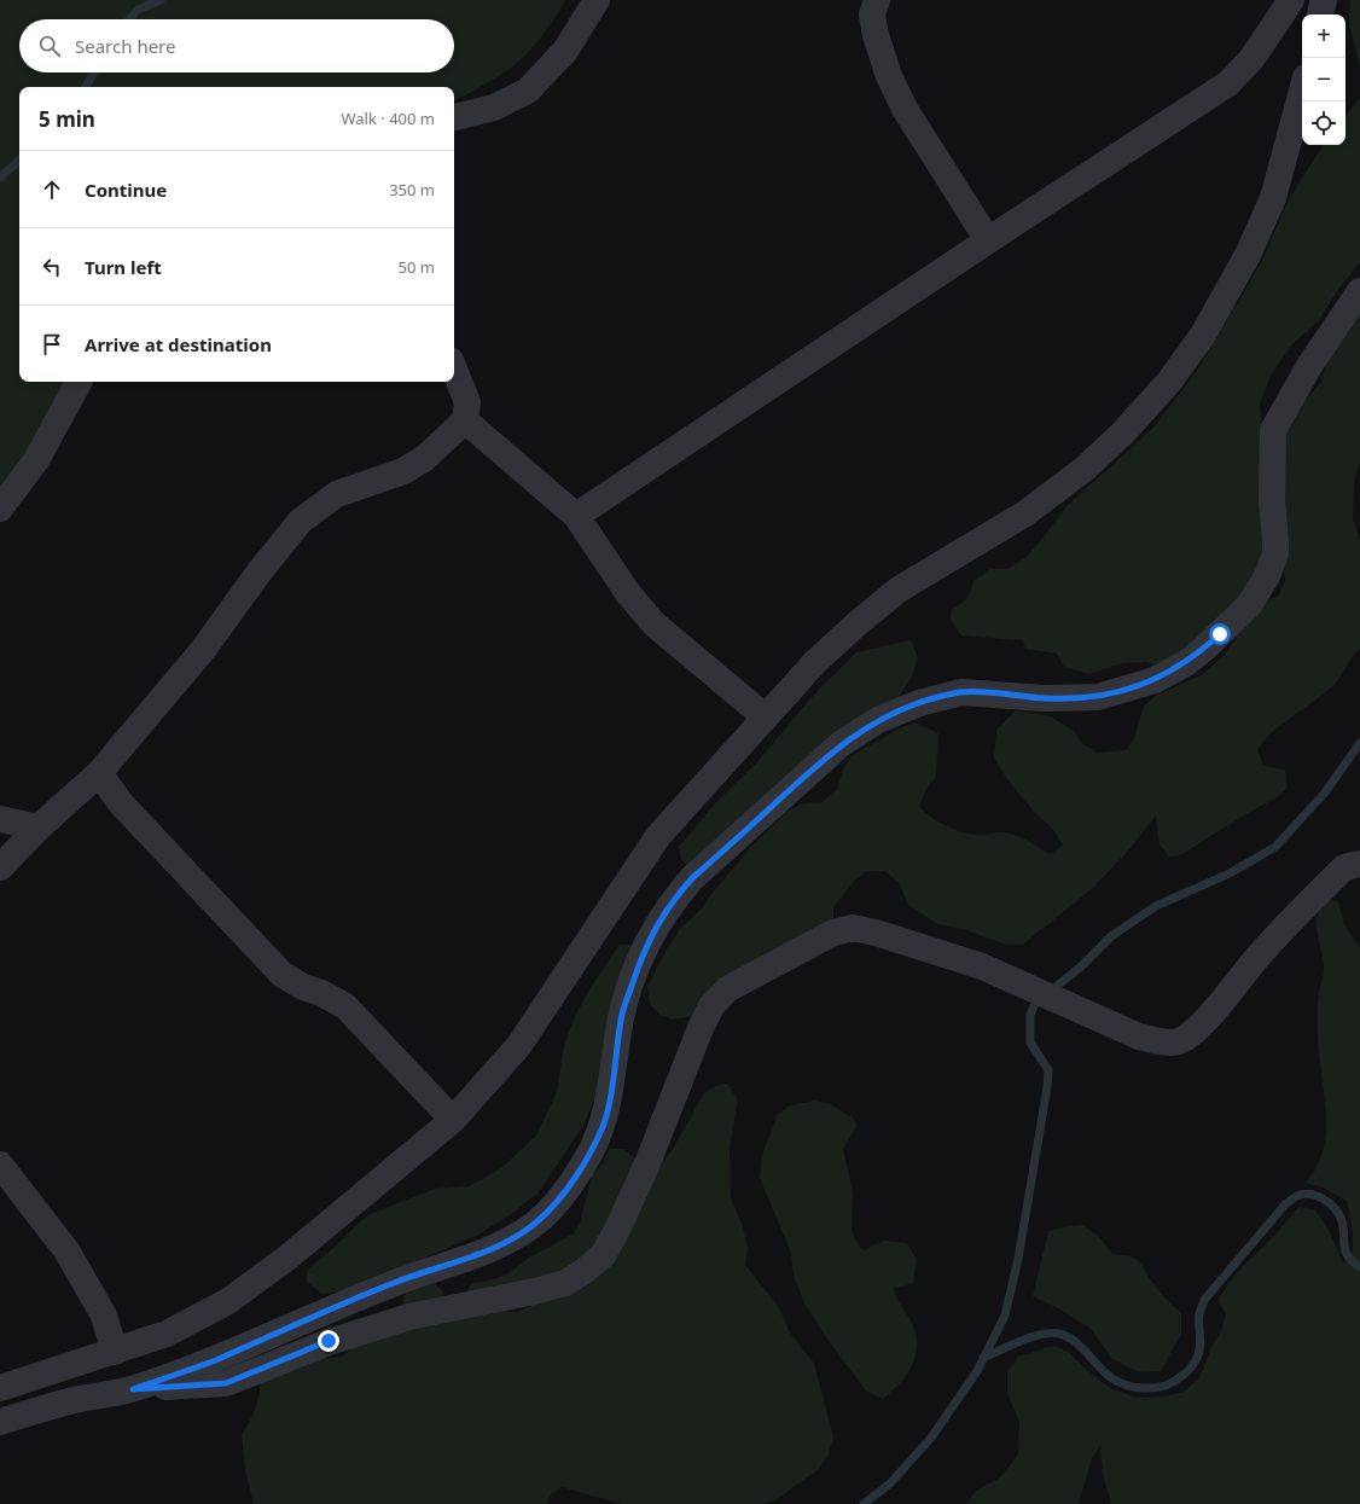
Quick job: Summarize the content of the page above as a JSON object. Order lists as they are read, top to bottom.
{
  "page": {
    "map_buttons": ["+", "−"],
    "search": "Search here",
    "heading": ["5 min", "Walk · 400 m"],
    "list": [
      ["Continue", "350 m"],
      ["Turn left", "50 m"],
      "Arrive at destination"
    ]
  }
}
